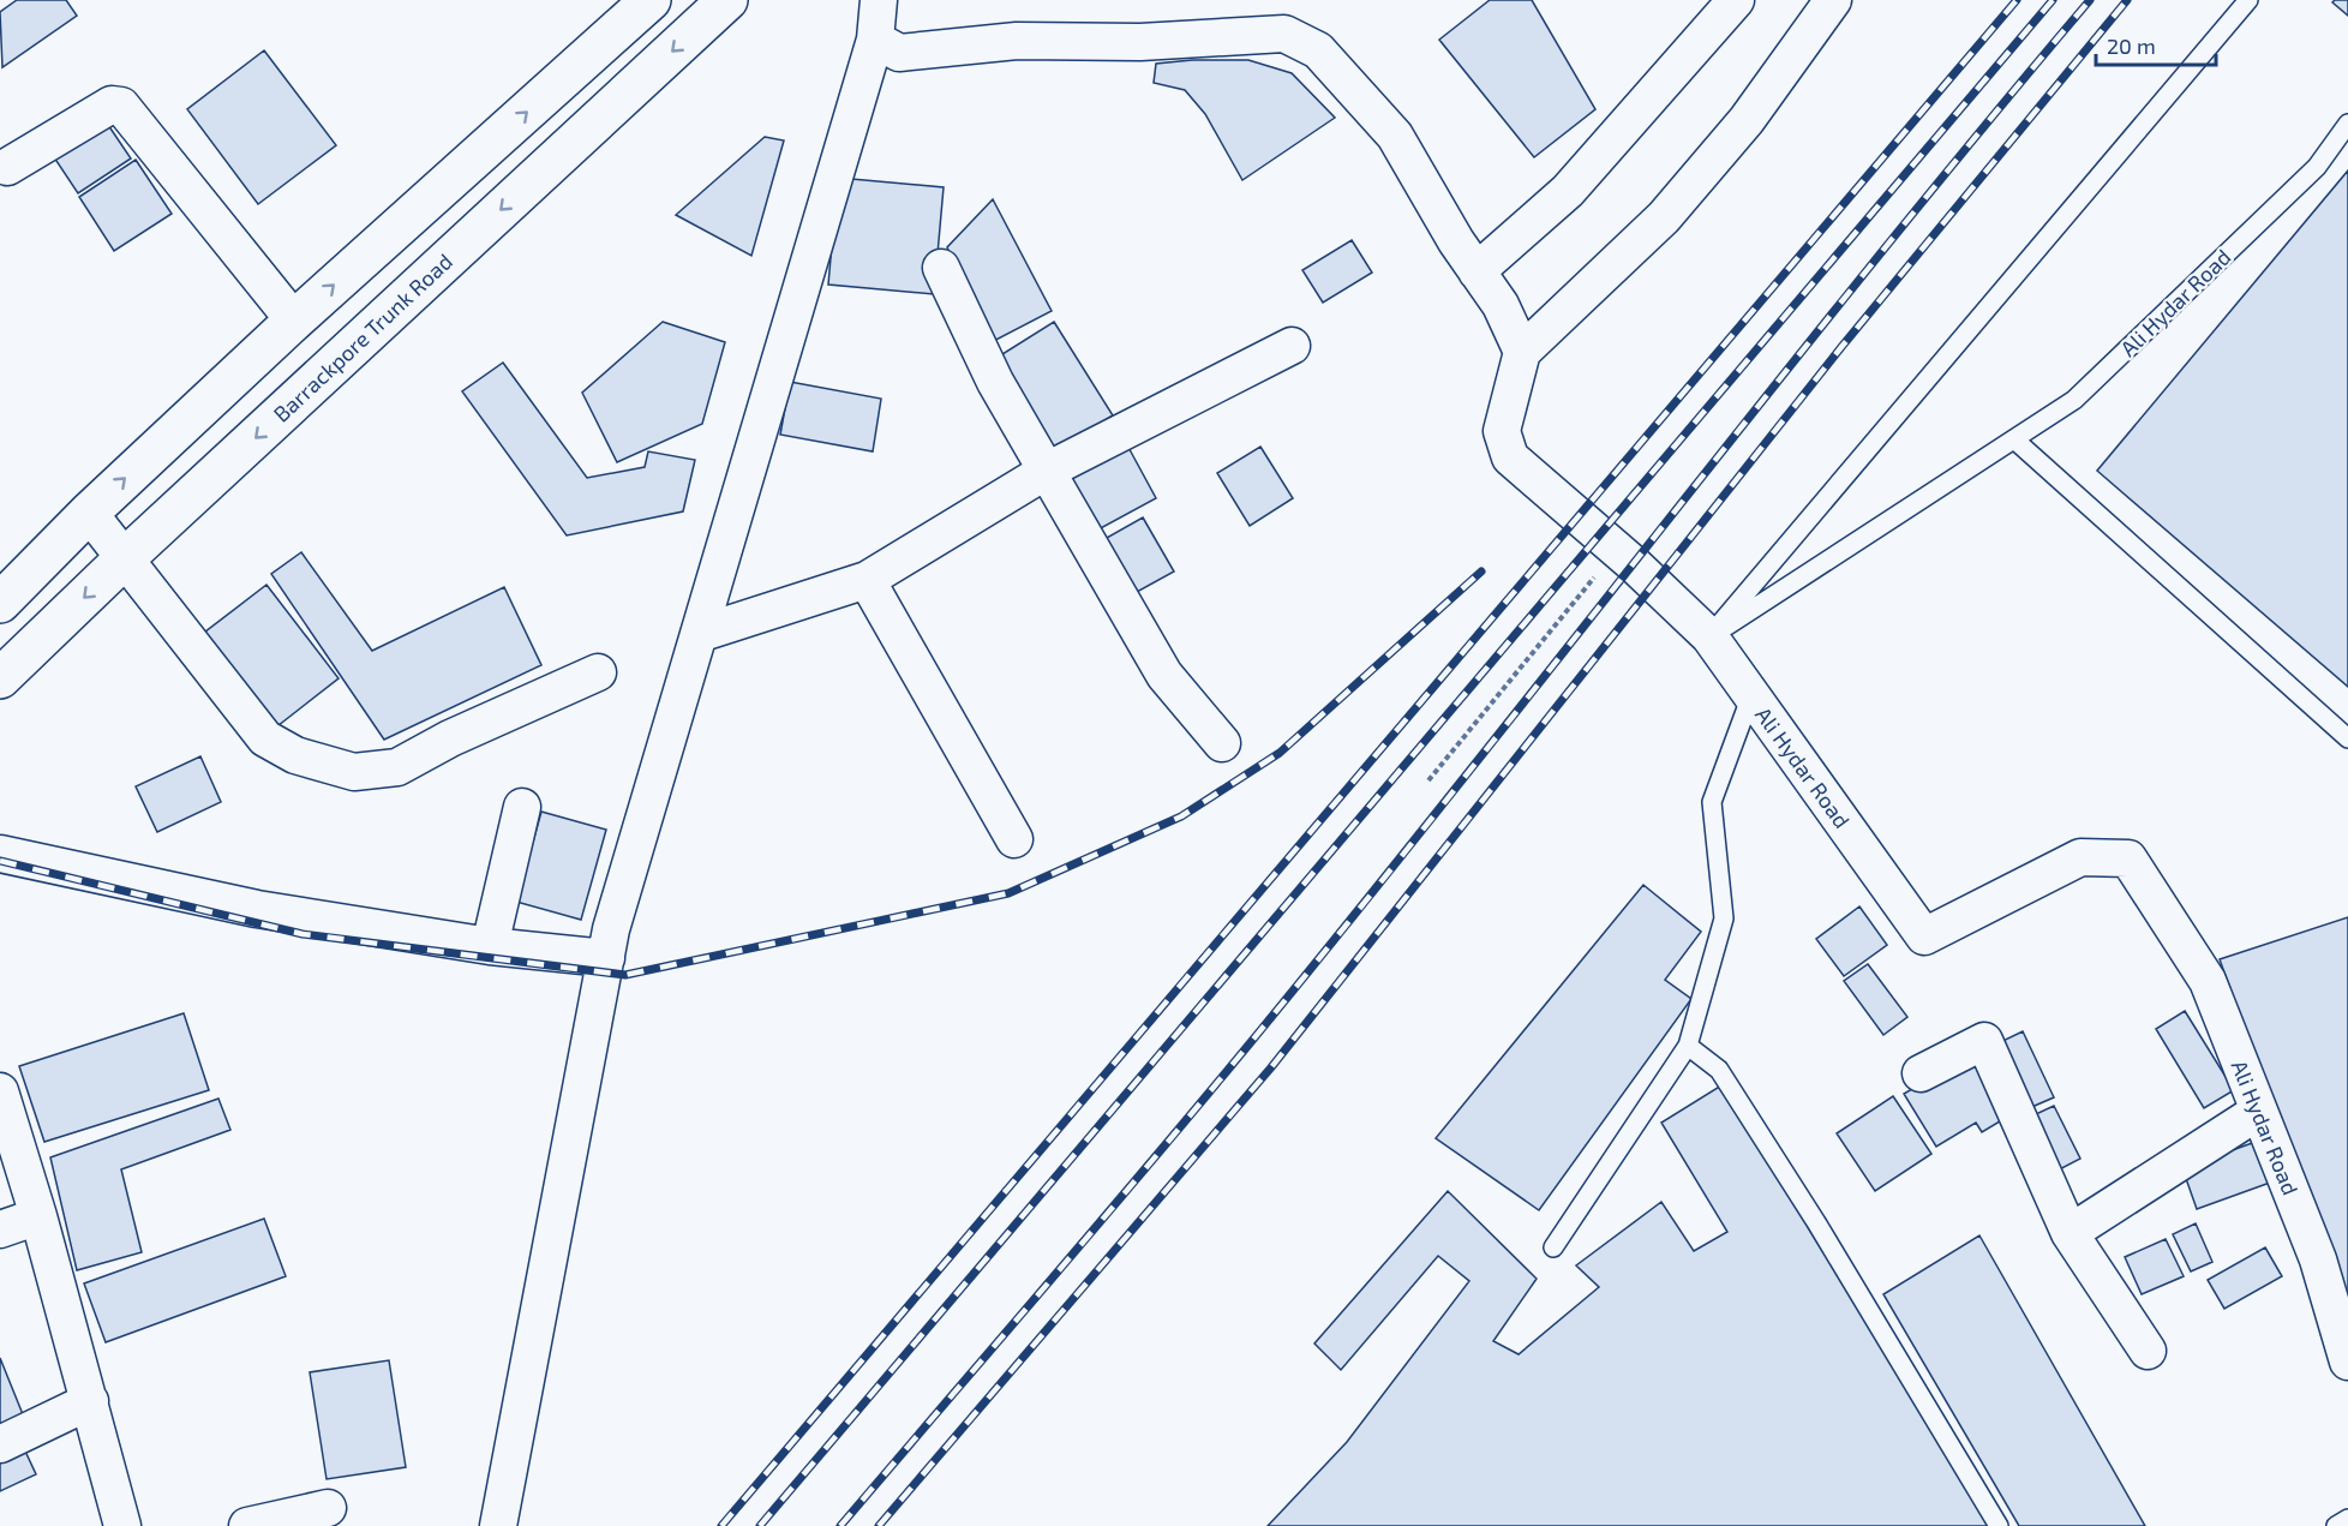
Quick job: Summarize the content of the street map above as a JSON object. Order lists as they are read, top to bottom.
{
  "streets": {
    "main road": ["Barrackpore Trunk Road"],
    "street": ["Ali Hydar Road"]
  },
  "scale_bar": "20 m"
}
